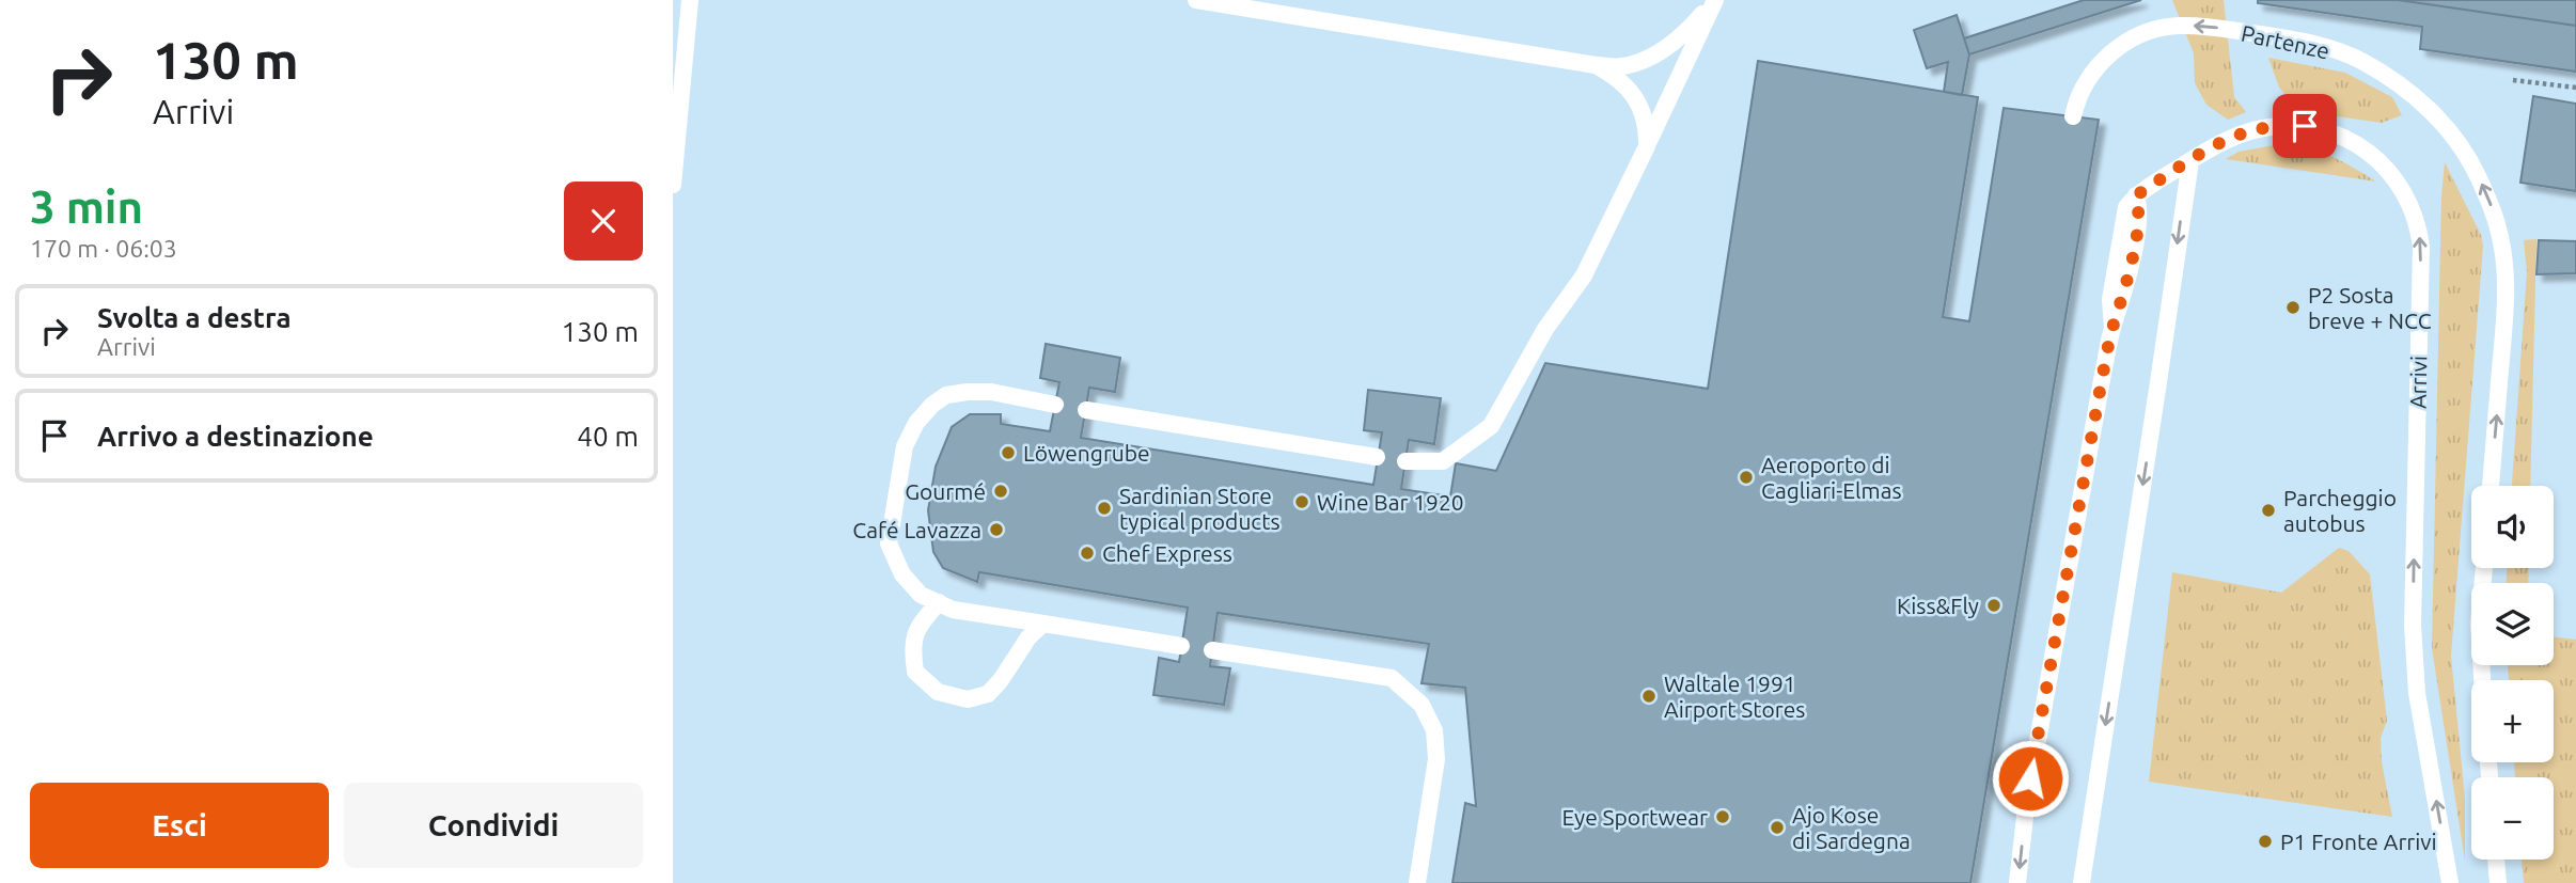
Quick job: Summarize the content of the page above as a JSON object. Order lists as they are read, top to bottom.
{
  "streets": {
    "lane": ["Partenze", "Arrivi"]
  },
  "places": [
    "P2 Sosta breve + NCC",
    "Löwengrube",
    "Aeroporto di Cagliari-Elmas",
    "Gourmé",
    "Wine Bar 1920",
    "Sardinian Store typical products",
    "Parcheggio autobus",
    "Café Lavazza",
    "Chef Express",
    "Kiss&Fly",
    "Waltale 1991 Airport Stores",
    "Eye Sportwear",
    "Ajo Kose di Sardegna",
    "P1 Fronte Arrivi"
  ],
  "page": {
    "turn": ["130 m", "Arrivi"],
    "heading": ["3 min", "170 m · 06:03"],
    "list": [
      {
        "name": "Svolta a destra",
        "note": "Arrivi",
        "value": "130 m"
      },
      {
        "name": "Arrivo a destinazione",
        "value": "40 m"
      }
    ],
    "map_buttons": ["+", "−"],
    "buttons": ["Esci", "Condividi"]
  }
}
